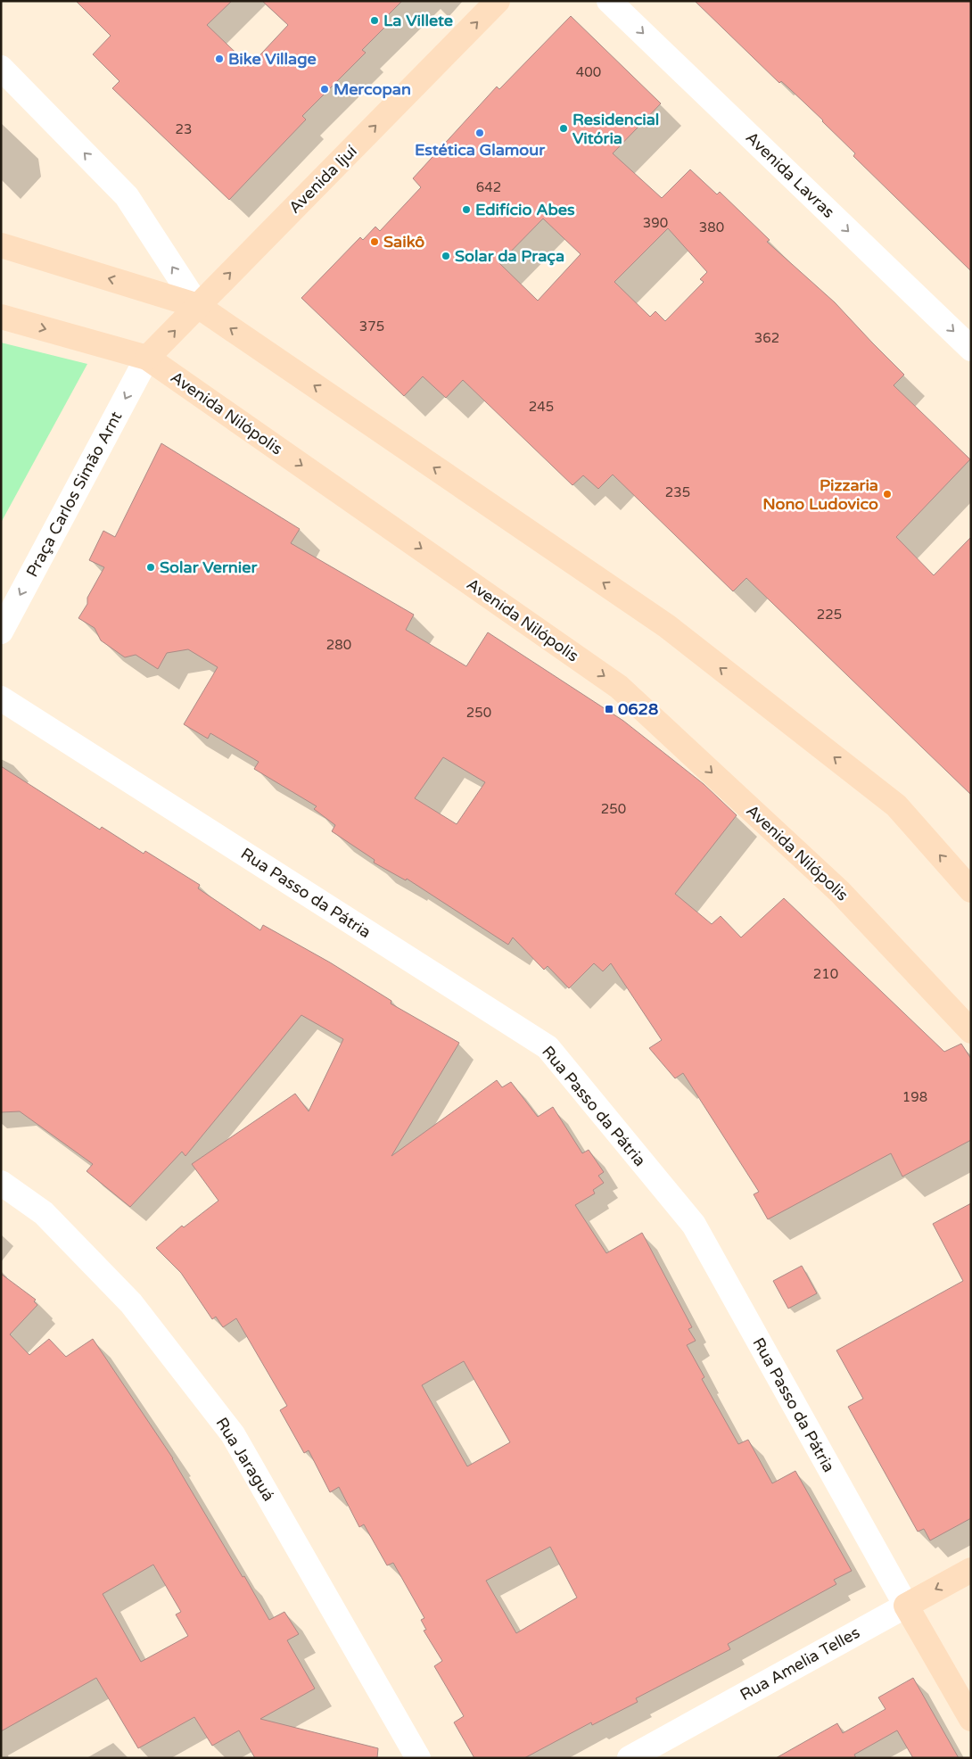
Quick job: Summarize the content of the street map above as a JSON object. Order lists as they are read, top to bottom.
{
  "streets": {
    "main road": [
      "Avenida Ijuí",
      "Avenida Nilópolis",
      "Rua Passo da Pátria",
      "Rua Amelia Telles"
    ],
    "street": ["Avenida Lavras", "Praça Carlos Simão Arnt", "Rua Jaraguá"]
  },
  "crossings": [
    ["Avenida Ijuí", "Avenida Nilópolis"],
    ["Avenida Ijuí", "Praça Carlos Simão Arnt"],
    ["Avenida Nilópolis", "Praça Carlos Simão Arnt"],
    ["Rua Passo da Pátria", "Rua Amelia Telles"]
  ],
  "one_way": ["Avenida Lavras", "Avenida Ijuí", "Praça Carlos Simão Arnt"],
  "places": {
    "other": [
      "La Villete",
      "Bike Village",
      "Mercopan",
      "Residencial Vitória",
      "Estética Glamour",
      "Edifício Abes",
      "Saikô",
      "Solar da Praça",
      "Pizzaria Nono Ludovico",
      "Solar Vernier"
    ],
    "transit": ["0628"]
  },
  "house_numbers": [
    "400",
    "23",
    "642",
    "390",
    "380",
    "375",
    "362",
    "245",
    "235",
    "225",
    "280",
    "250",
    "250",
    "210",
    "198"
  ]
}
